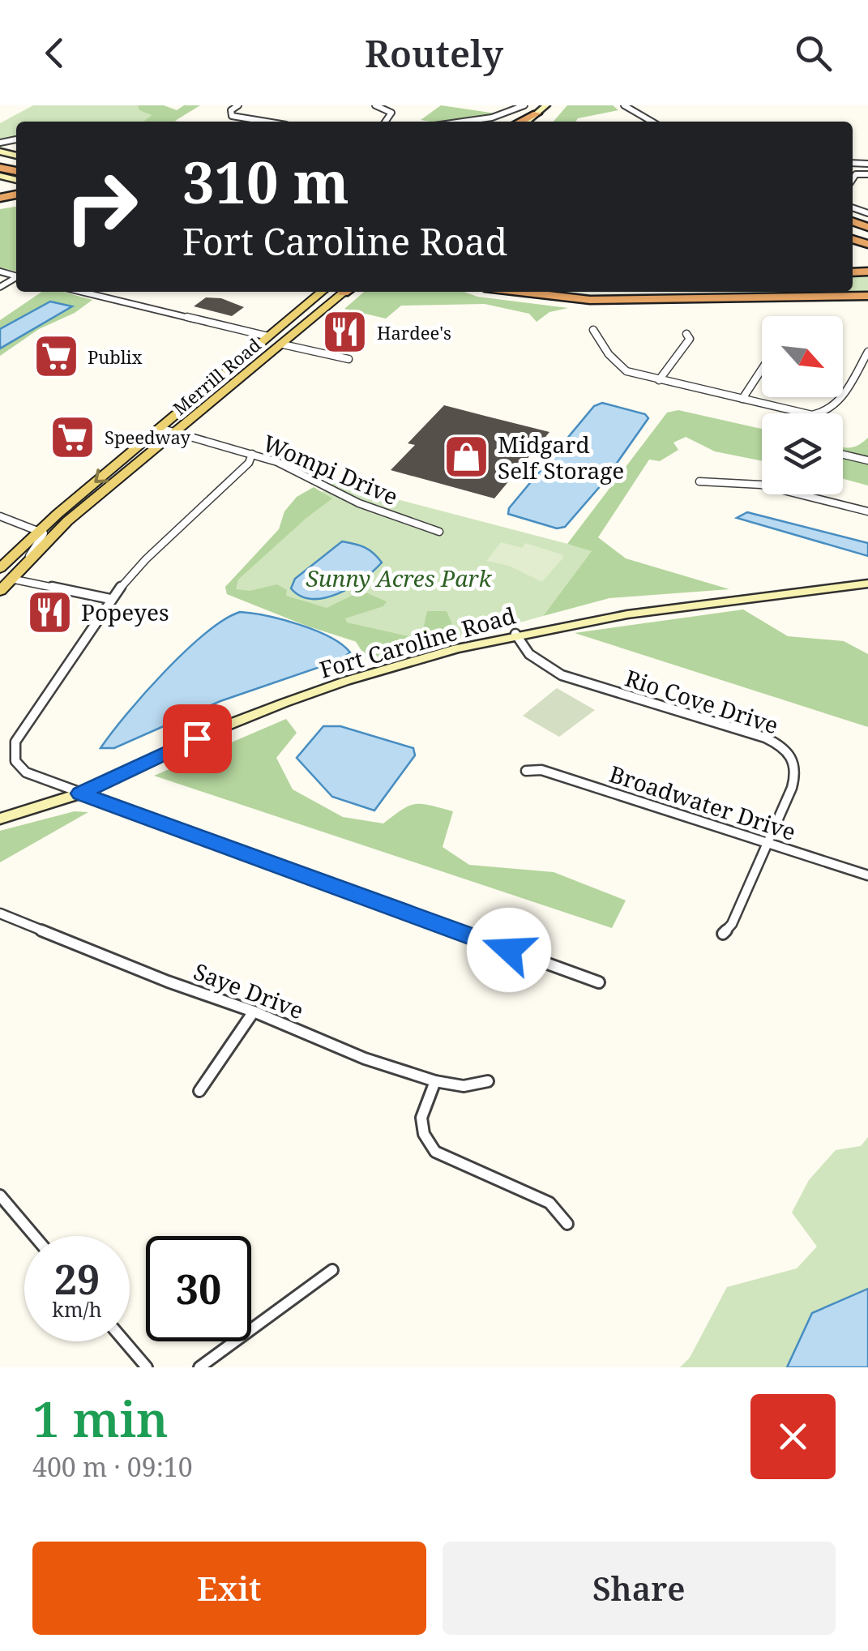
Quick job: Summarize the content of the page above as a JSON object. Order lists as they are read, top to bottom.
{
  "streets": {
    "main road": ["Merrill Road"],
    "street": [
      "Wompi Drive",
      "Fort Caroline Road",
      "Rio Cove Drive",
      "Broadwater Drive",
      "Saye Drive"
    ]
  },
  "crossings": [
    ["Merrill Road", "Wompi Drive"],
    ["Fort Caroline Road", "Rio Cove Drive"],
    ["Rio Cove Drive", "Broadwater Drive"]
  ],
  "parks": ["Sunny Acres Park"],
  "places": {
    "restaurant": ["Hardee's", "Popeyes"],
    "supermarket": ["Publix", "Speedway"],
    "shop": ["Midgard Self Storage"]
  },
  "north": "bottom right",
  "page": {
    "header": "Routely",
    "turn": ["310 m", "Fort Caroline Road"],
    "speed": "29 km/h",
    "limit": "30",
    "heading": ["1 min", "400 m · 09:10"],
    "buttons": ["Exit", "Share"]
  }
}
